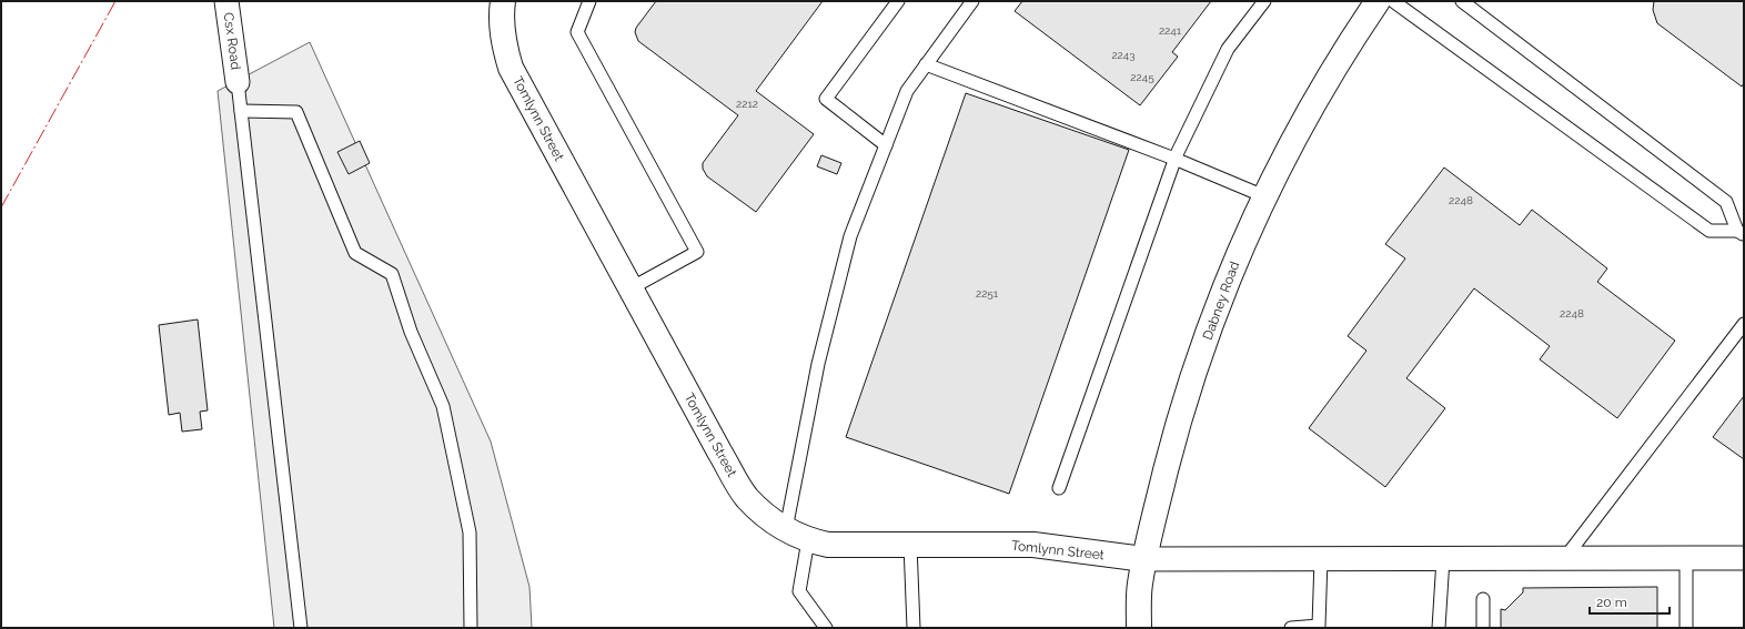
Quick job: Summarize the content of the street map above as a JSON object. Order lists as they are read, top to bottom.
{
  "streets": {
    "street": ["Csx Road", "Tomlynn Street", "Dabney Road"]
  },
  "crossings": [
    ["Tomlynn Street", "Dabney Road"]
  ],
  "house_numbers": [
    "2241",
    "2243",
    "2245",
    "2212",
    "2248",
    "2251",
    "2248"
  ],
  "scale_bar": "20 m"
}
